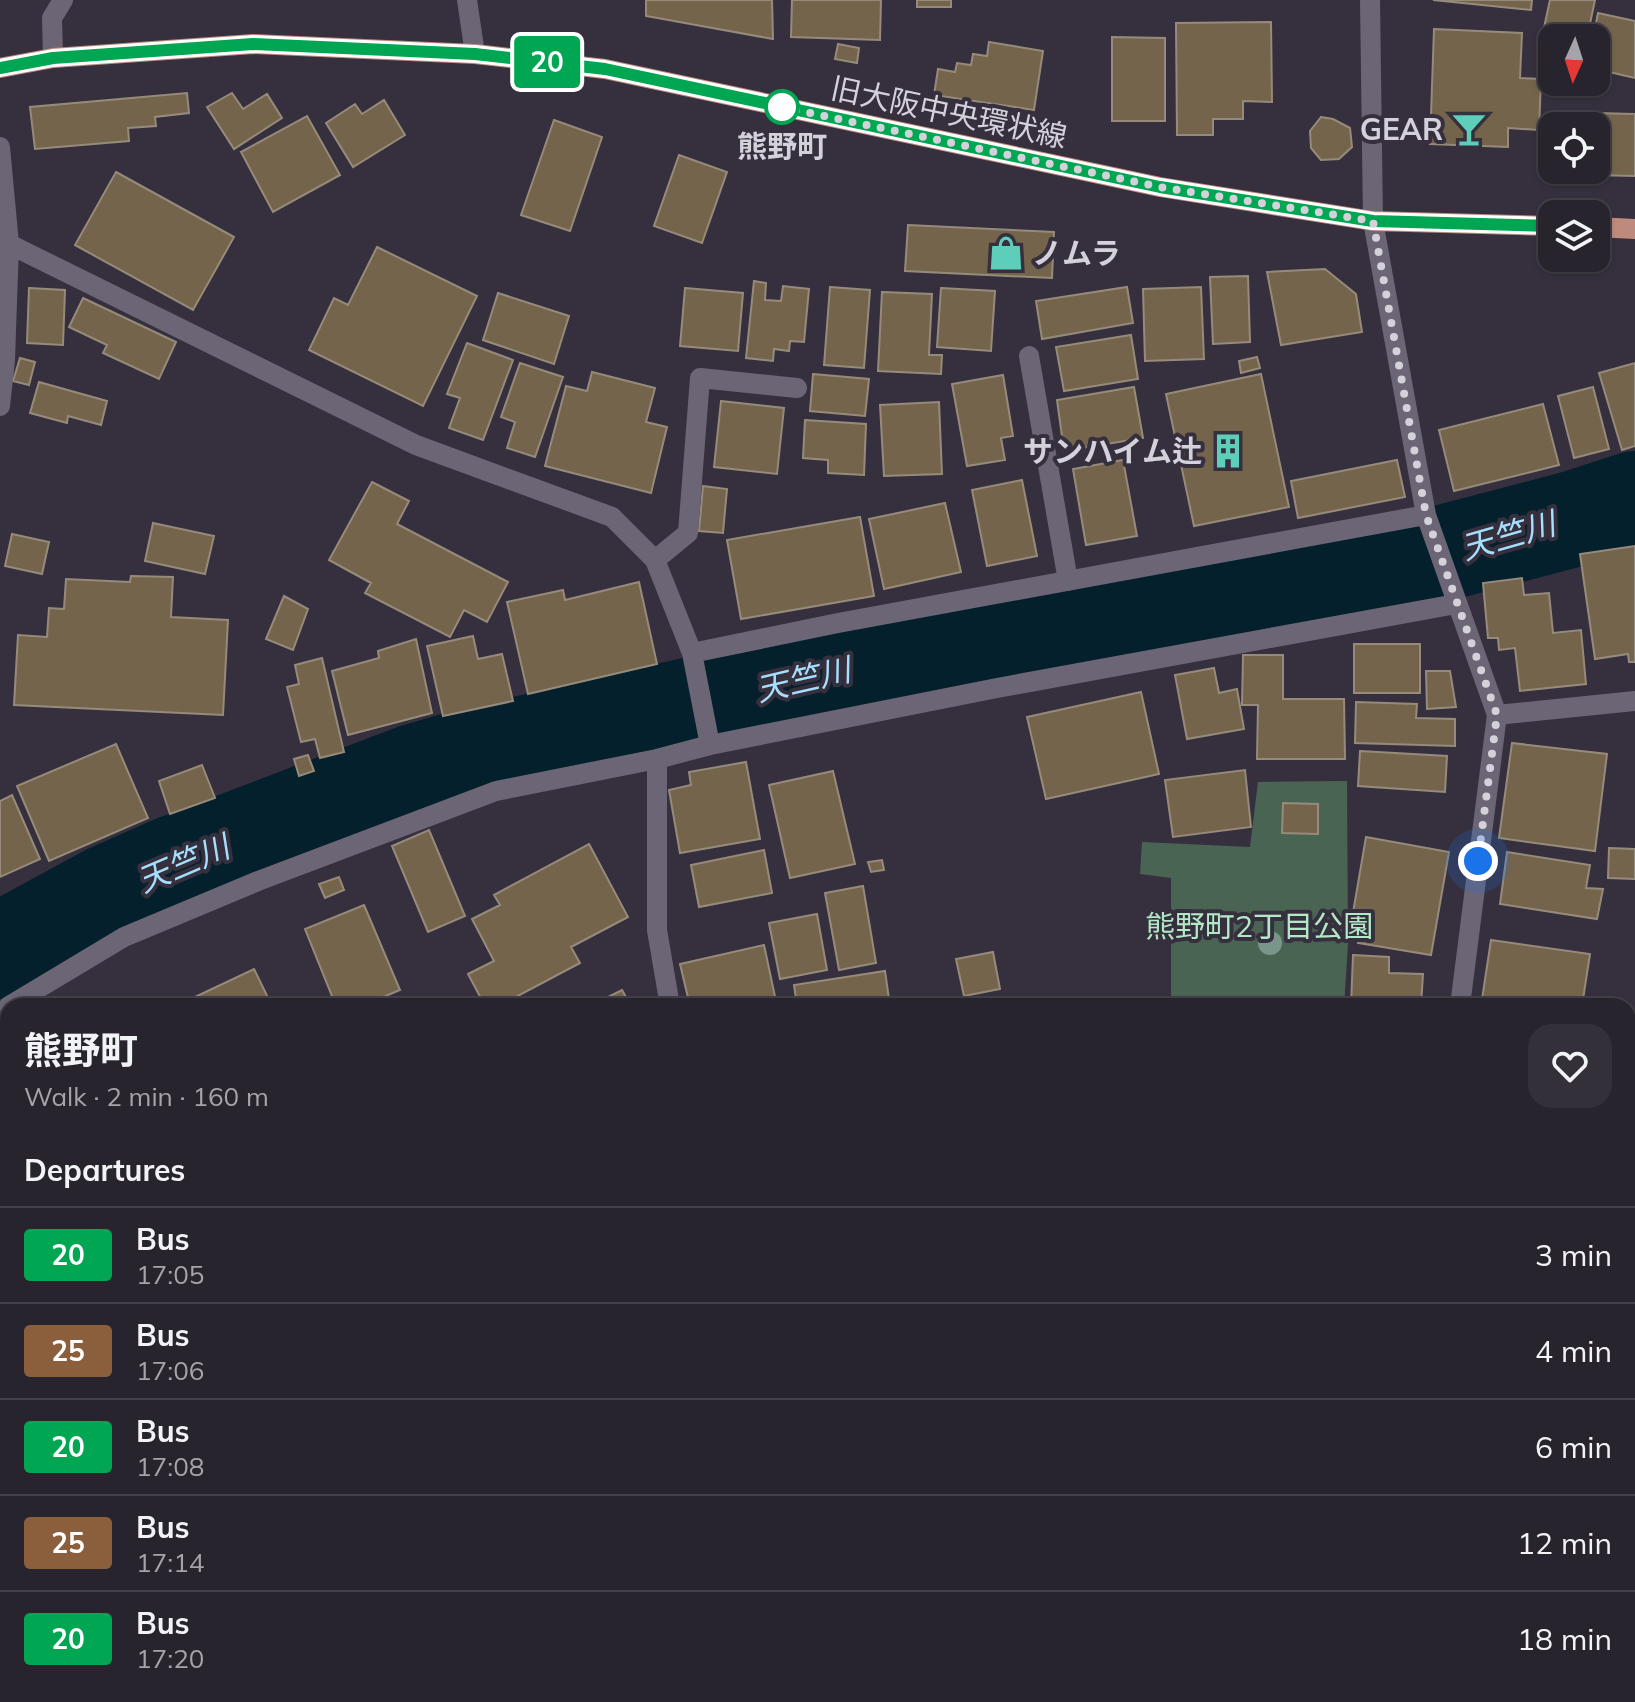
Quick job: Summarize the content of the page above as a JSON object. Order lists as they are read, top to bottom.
{
  "streets": {
    "main road": ["旧大阪中央環状線"]
  },
  "water": ["天竺川"],
  "parks": ["熊野町2丁目公園"],
  "places": {
    "other": ["熊野町"],
    "bar": ["GEAR"],
    "shop": ["ノムラ"],
    "building": ["サンハイム辻"]
  },
  "lines": ["bus line 20"],
  "north": "bottom",
  "page": {
    "on_map": "20",
    "heading": [
      ["熊野町", "Walk · 2 min · 160 m"],
      "Departures"
    ],
    "list": [
      {
        "mark": "20",
        "name": "Bus",
        "note": "17:05",
        "value": "3 min"
      },
      {
        "mark": "25",
        "name": "Bus",
        "note": "17:06",
        "value": "4 min"
      },
      {
        "mark": "20",
        "name": "Bus",
        "note": "17:08",
        "value": "6 min"
      },
      {
        "mark": "25",
        "name": "Bus",
        "note": "17:14",
        "value": "12 min"
      },
      {
        "mark": "20",
        "name": "Bus",
        "note": "17:20",
        "value": "18 min"
      }
    ]
  }
}
